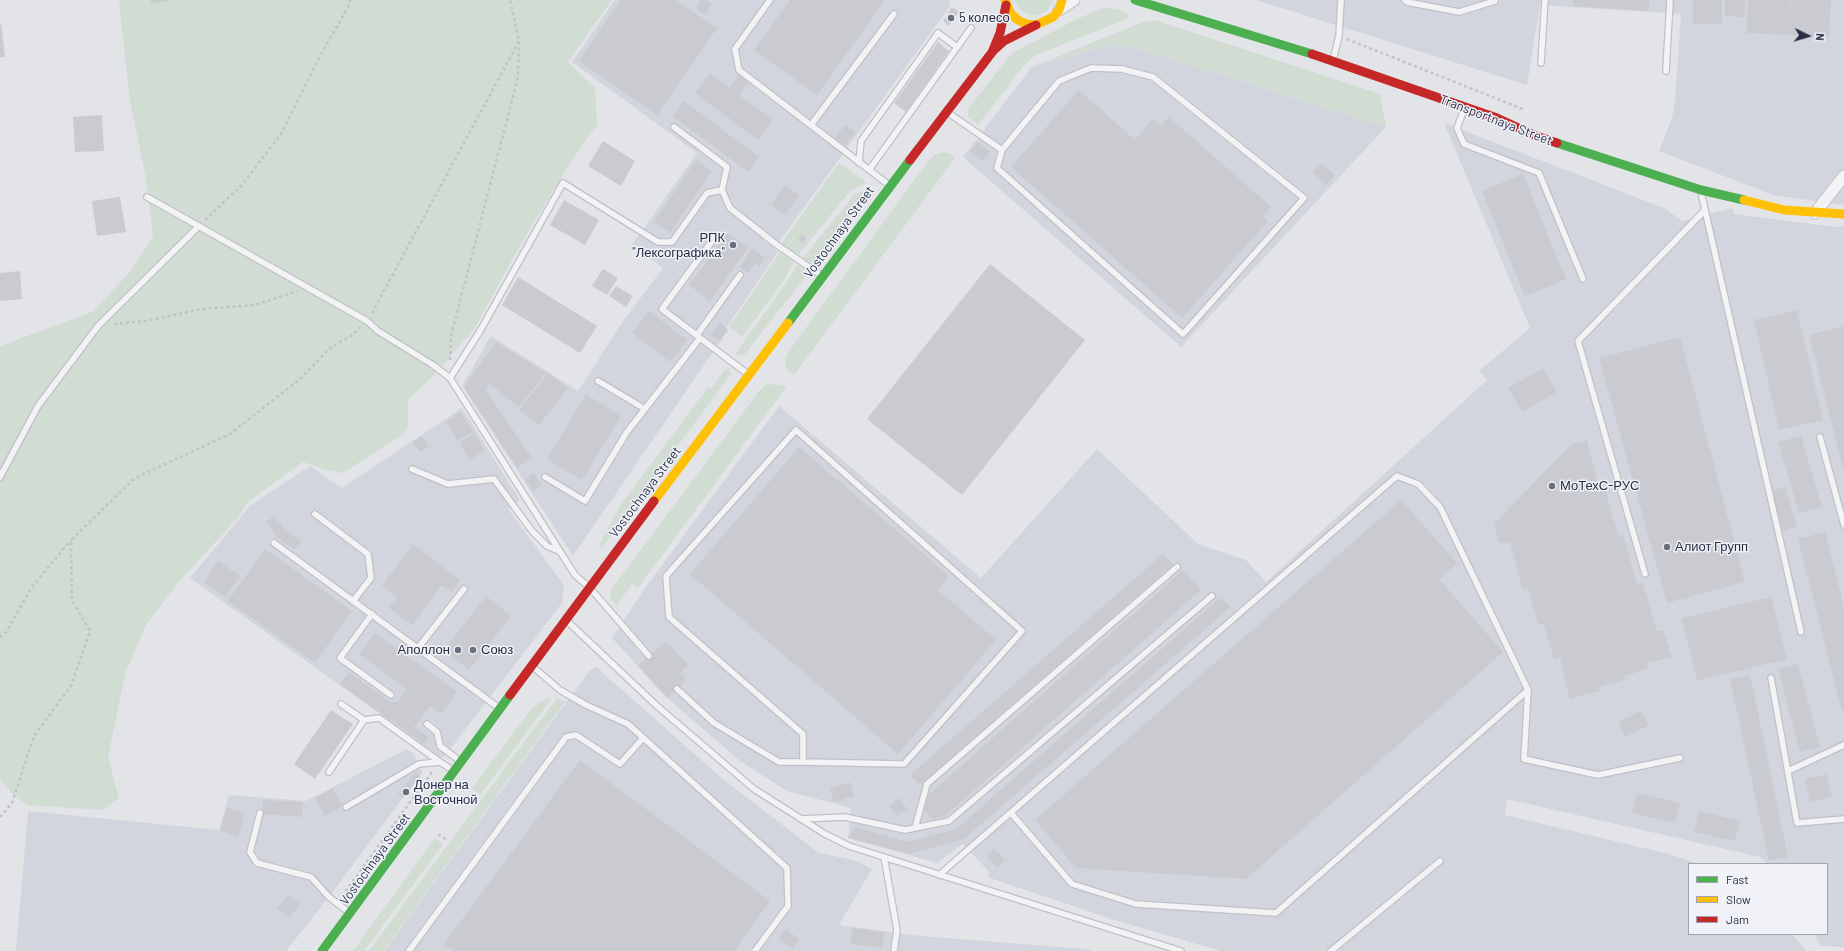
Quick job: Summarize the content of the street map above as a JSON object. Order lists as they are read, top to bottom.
{
  "streets": {
    "street": ["Transportnaya Street", "Vostochnaya Street"]
  },
  "places": [
    "5 колесо",
    "РПК \"Лексографика\"",
    "МоТехС-РУС",
    "Алиот Групп",
    "Аполлон",
    "Союз",
    "Донер на Восточной"
  ],
  "legend": ["Fast", "Slow", "Jam"],
  "north": "right"
}
